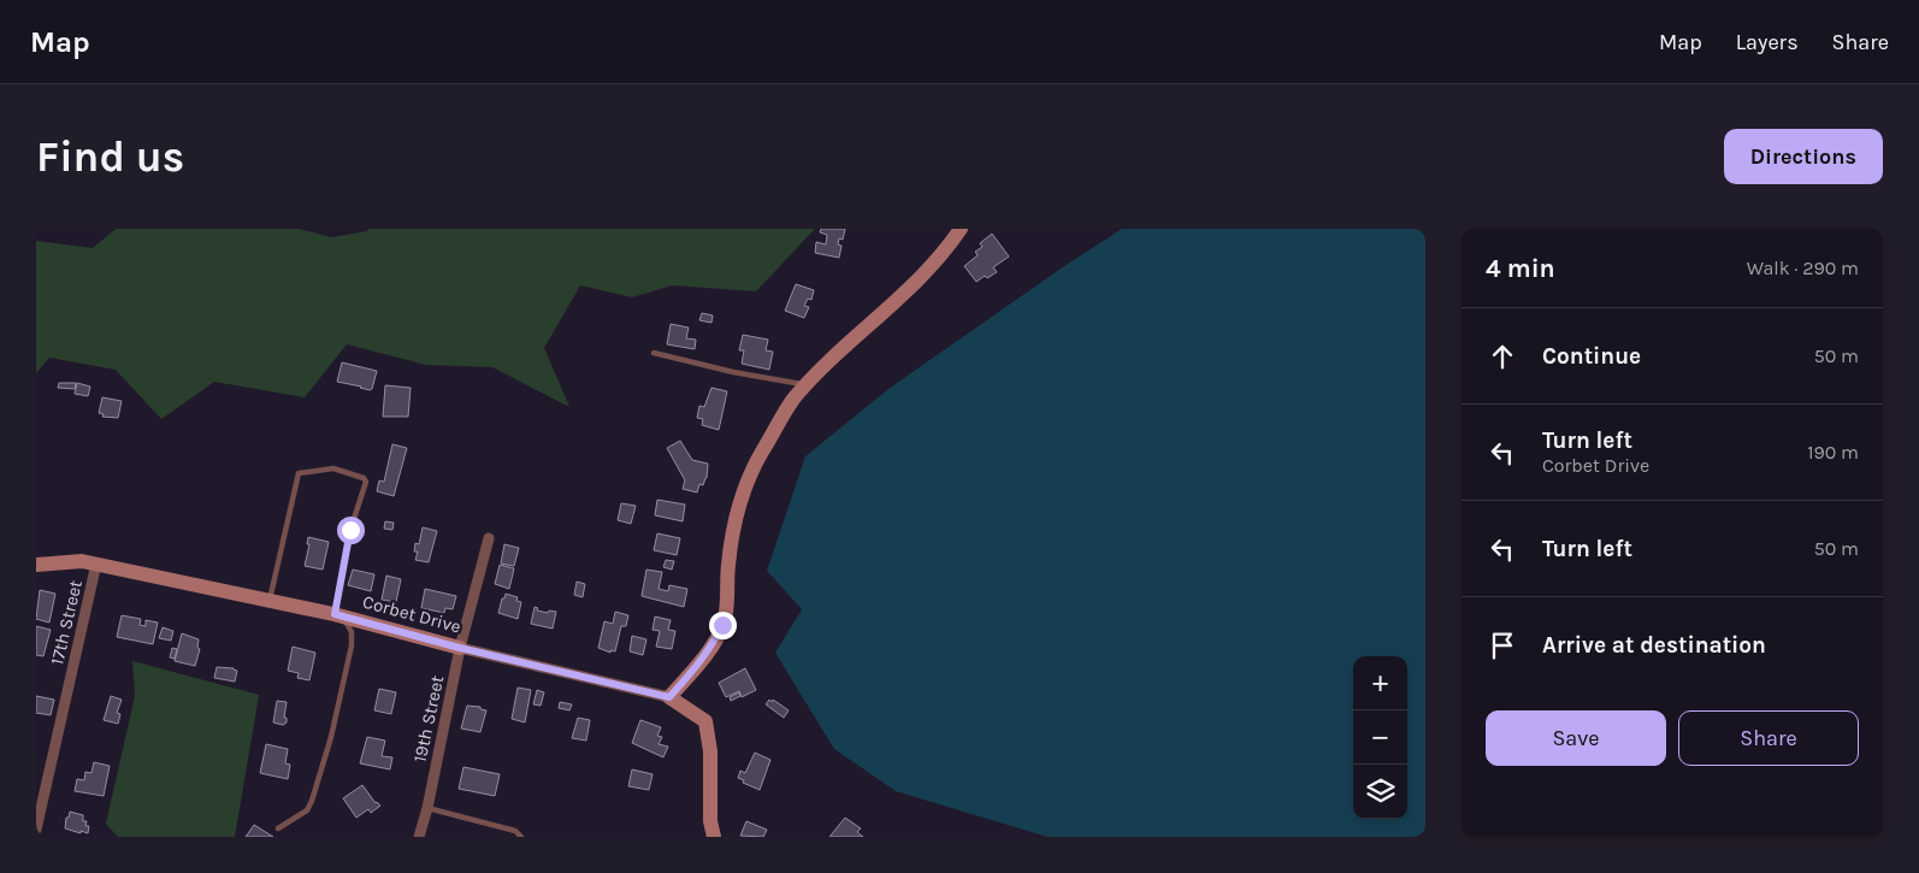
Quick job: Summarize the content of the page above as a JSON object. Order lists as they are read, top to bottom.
{
  "streets": {
    "street": ["Corbet Drive", "17th Street", "19th Street"]
  },
  "crossings": [
    ["Corbet Drive", "17th Street"],
    ["Corbet Drive", "19th Street"]
  ],
  "page": {
    "header": "Map",
    "nav": ["Map", "Layers", "Share"],
    "buttons": [
      "Directions",
      ["Save", "Share"]
    ],
    "title": "Find us",
    "heading": ["4 min", "Walk · 290 m"],
    "list": [
      ["Continue", "50 m"],
      ["Turn left", "Corbet Drive", "190 m"],
      ["Turn left", "50 m"],
      "Arrive at destination"
    ],
    "map_buttons": ["+", "−"]
  }
}
